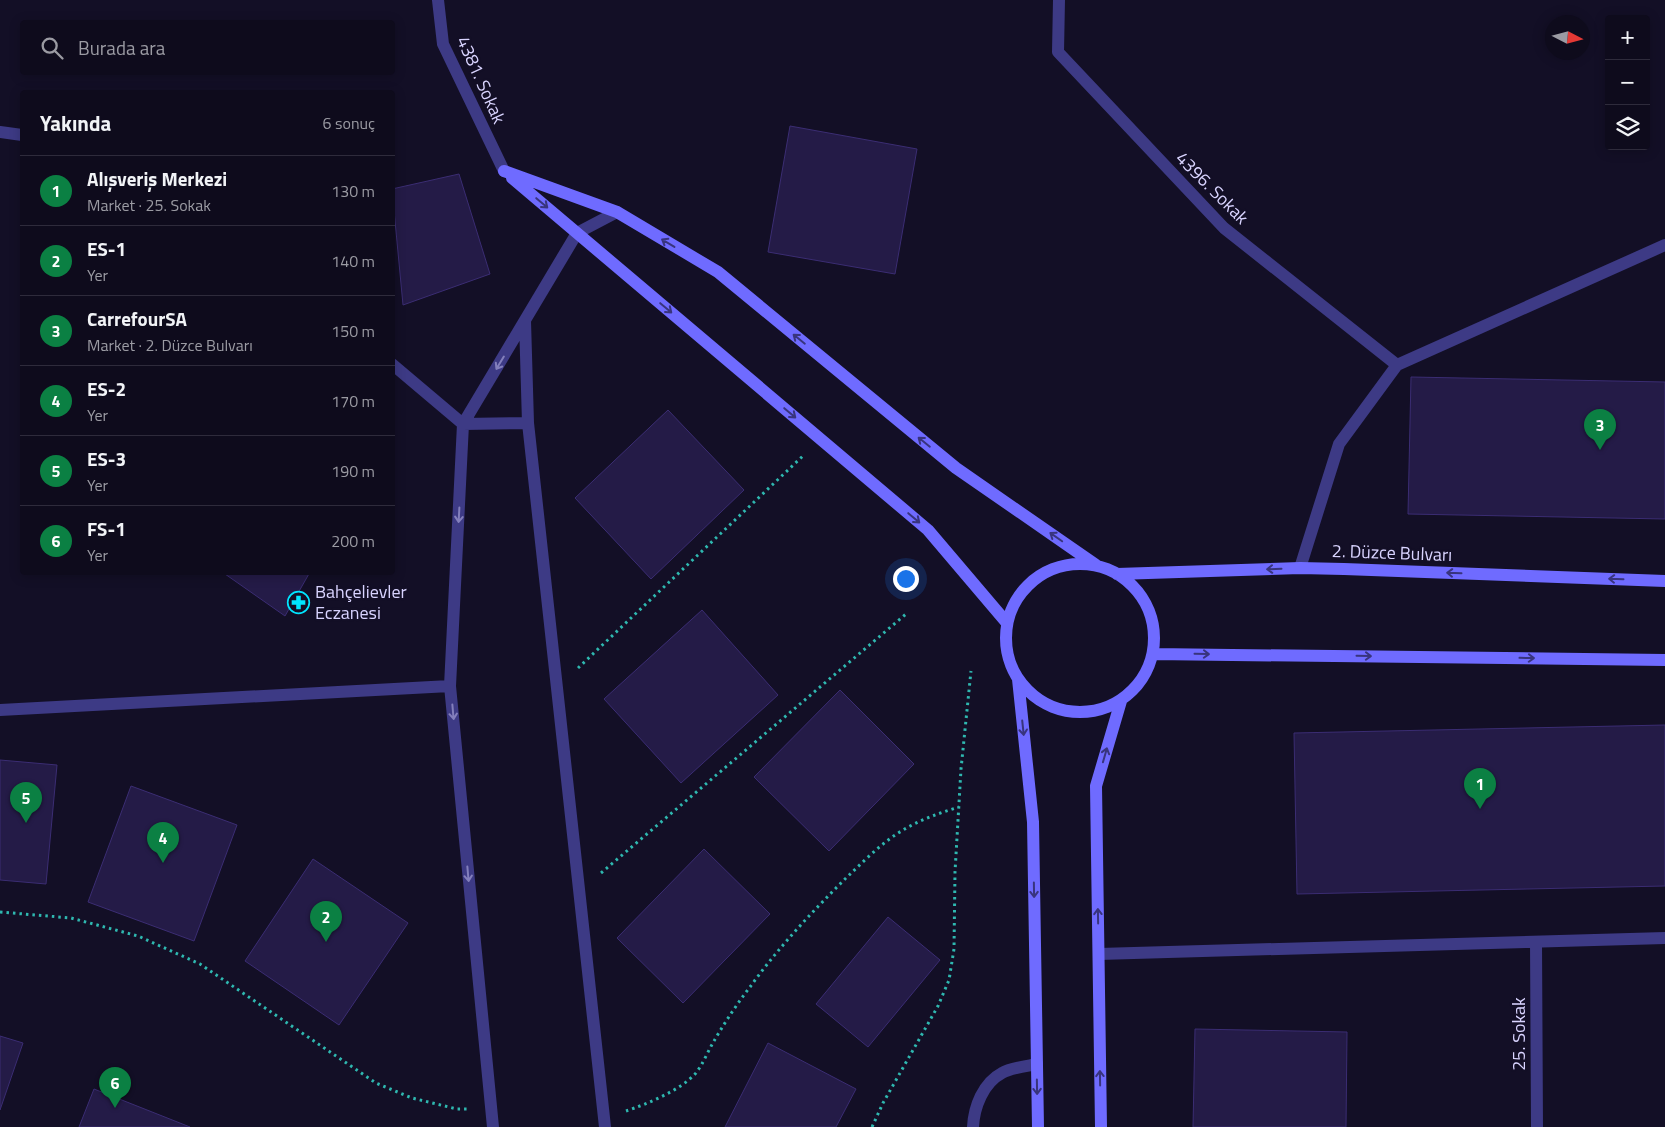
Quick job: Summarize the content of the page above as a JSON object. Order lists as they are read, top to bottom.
{
  "streets": {
    "main road": ["2. Düzce Bulvarı"],
    "street": ["4381. Sokak", "4396. Sokak", "25. Sokak"]
  },
  "places": {
    "pharmacy": ["Bahçelievler Eczanesi"]
  },
  "north": "right",
  "page": {
    "map_buttons": ["+", "−"],
    "search": "Burada ara",
    "heading": ["Yakında", "6 sonuç"],
    "list": [
      {
        "mark": "1",
        "name": "Alışveriş Merkezi",
        "note": "Market · 25. Sokak",
        "value": "130 m"
      },
      {
        "mark": "2",
        "name": "ES-1",
        "note": "Yer",
        "value": "140 m"
      },
      {
        "mark": "3",
        "name": "CarrefourSA",
        "note": "Market · 2. Düzce Bulvarı",
        "value": "150 m"
      },
      {
        "mark": "4",
        "name": "ES-2",
        "note": "Yer",
        "value": "170 m"
      },
      {
        "mark": "5",
        "name": "ES-3",
        "note": "Yer",
        "value": "190 m"
      },
      {
        "mark": "6",
        "name": "FS-1",
        "note": "Yer",
        "value": "200 m"
      }
    ],
    "pins": [
      "3",
      "1",
      "5",
      "4",
      "2",
      "6"
    ]
  }
}
